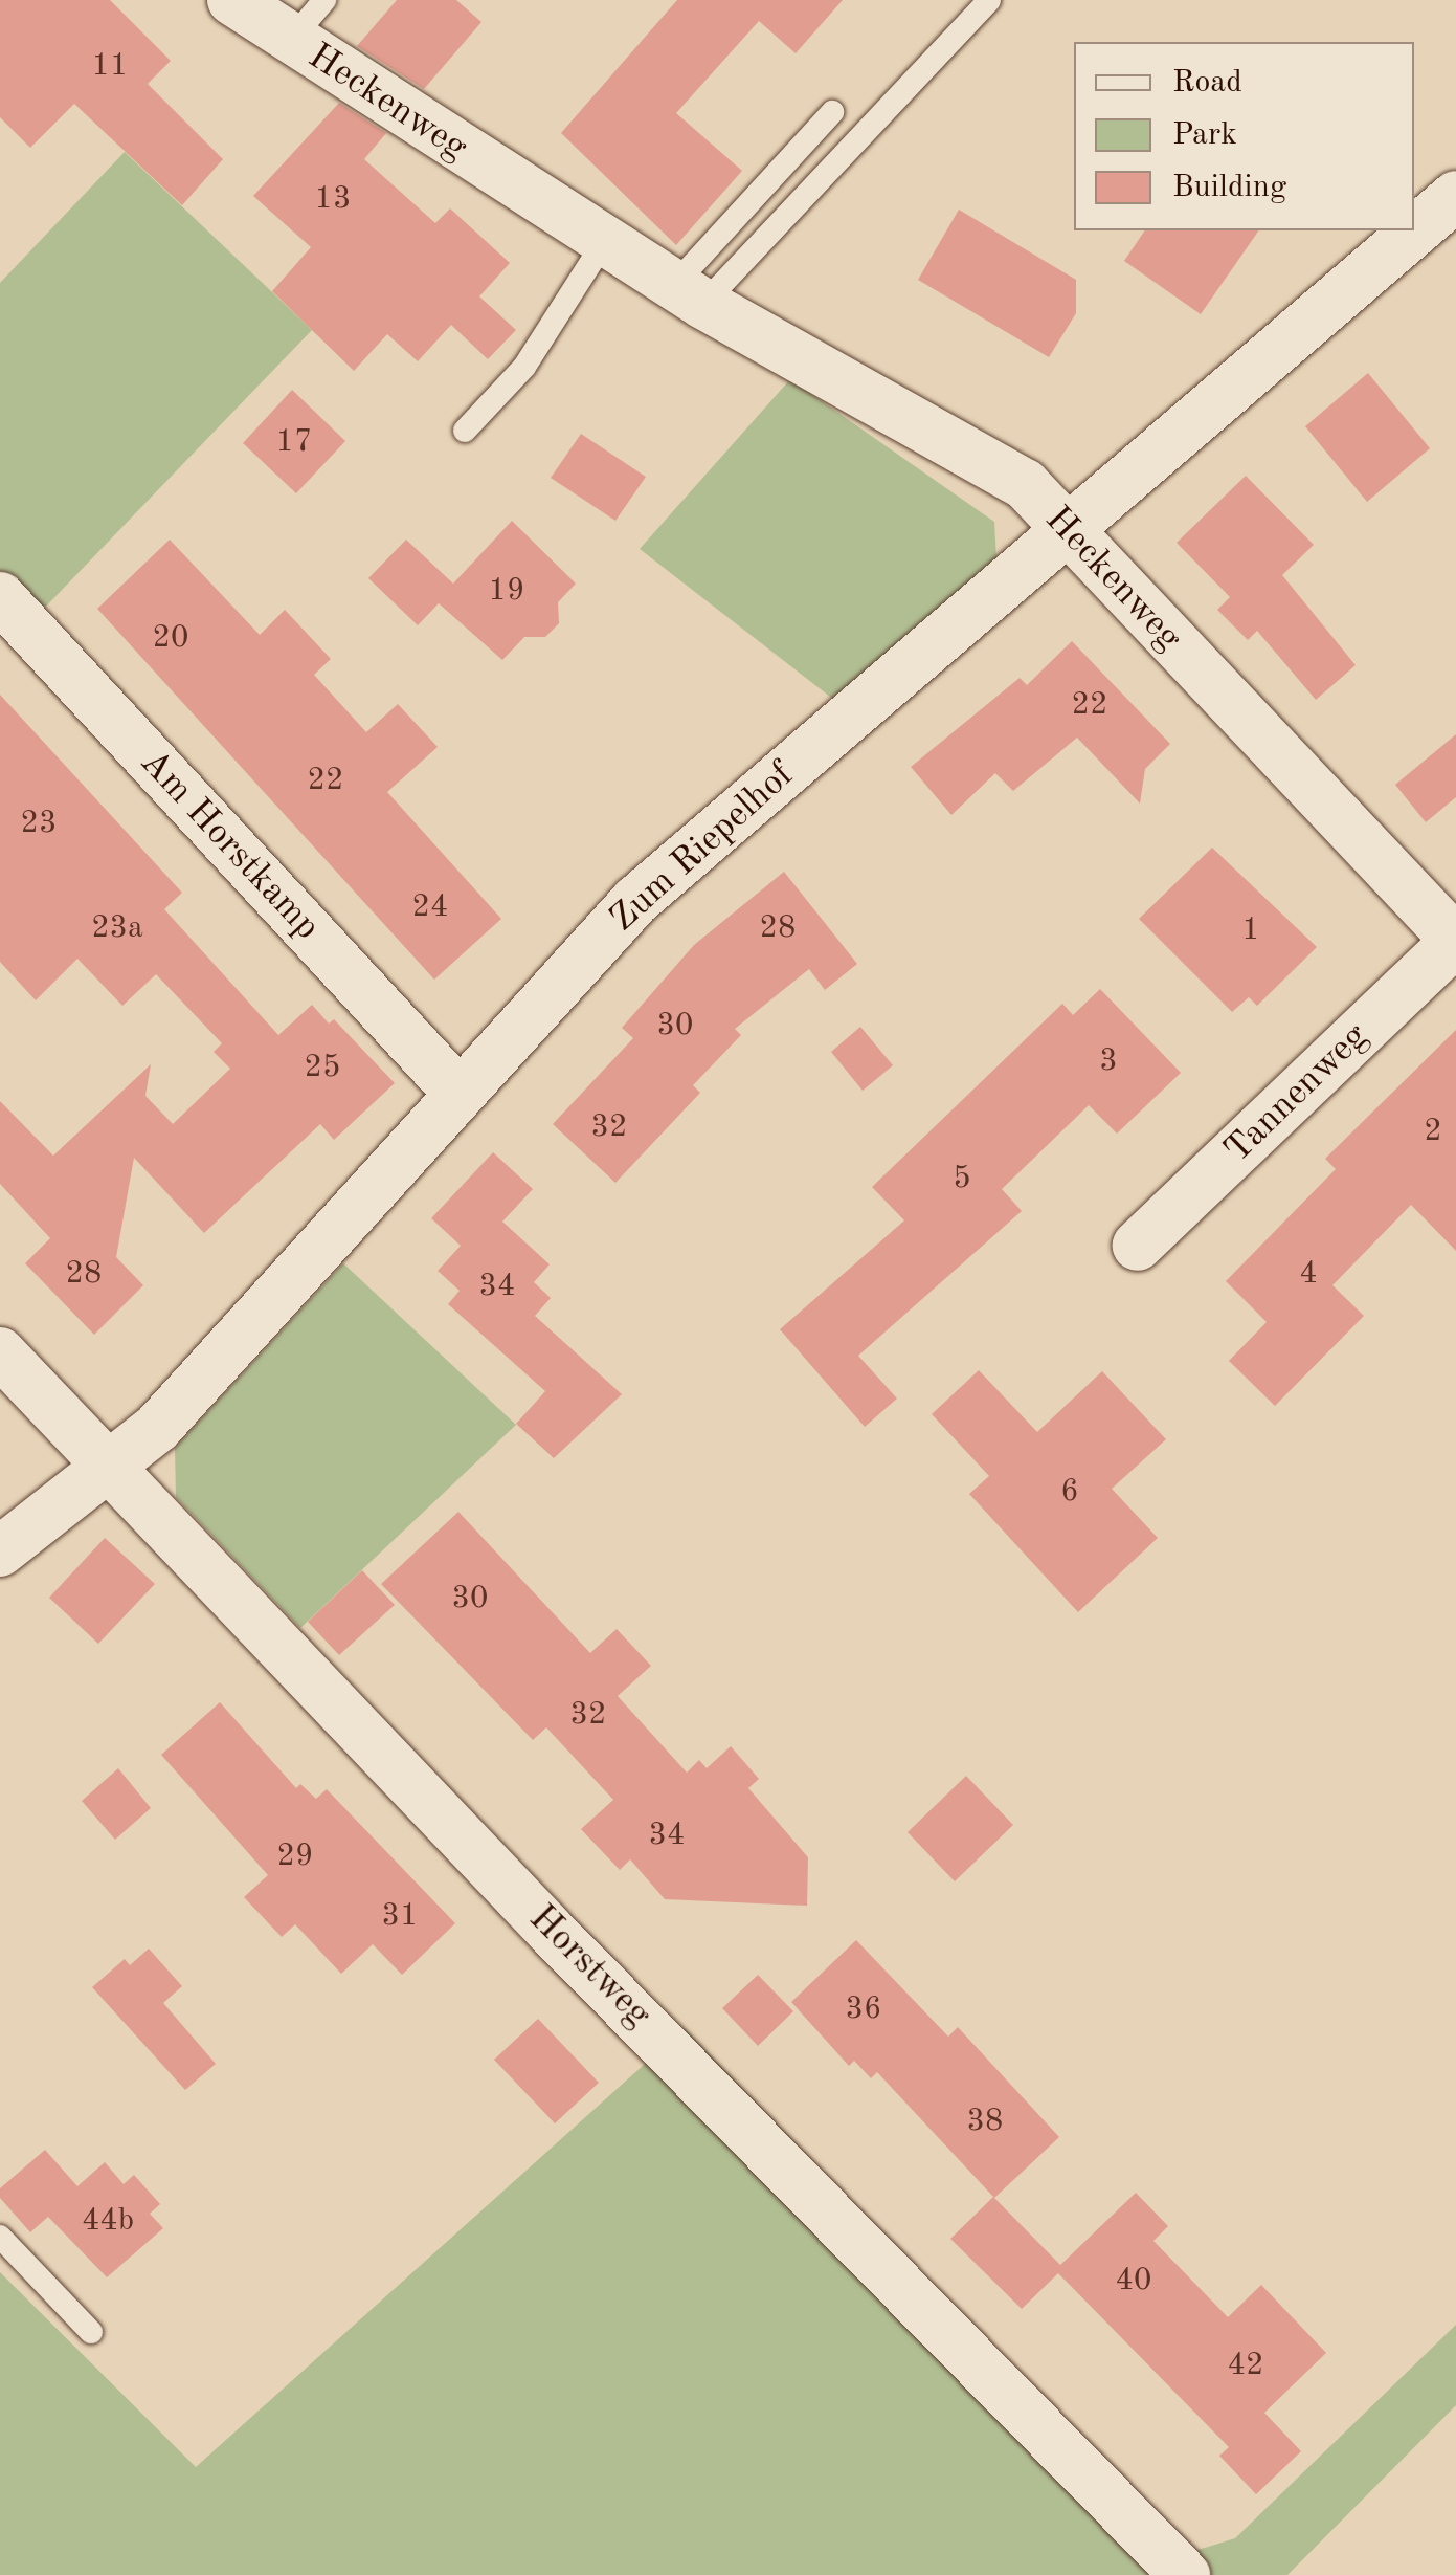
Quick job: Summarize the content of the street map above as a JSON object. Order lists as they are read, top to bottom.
{
  "streets": {
    "street": [
      "Heckenweg",
      "Am Horstkamp",
      "Zum Riepelhof",
      "Tannenweg",
      "Horstweg"
    ]
  },
  "crossings": [
    ["Heckenweg", "Zum Riepelhof"],
    ["Heckenweg", "Tannenweg"],
    ["Am Horstkamp", "Zum Riepelhof"],
    ["Zum Riepelhof", "Horstweg"]
  ],
  "house_numbers": [
    "11",
    "13",
    "17",
    "19",
    "20",
    "22",
    "22",
    "23",
    "24",
    "23a",
    "28",
    "1",
    "30",
    "3",
    "25",
    "32",
    "2",
    "5",
    "28",
    "4",
    "34",
    "6",
    "30",
    "32",
    "34",
    "29",
    "31",
    "36",
    "38",
    "44b",
    "40",
    "42"
  ],
  "legend": ["Road", "Park", "Building"]
}
